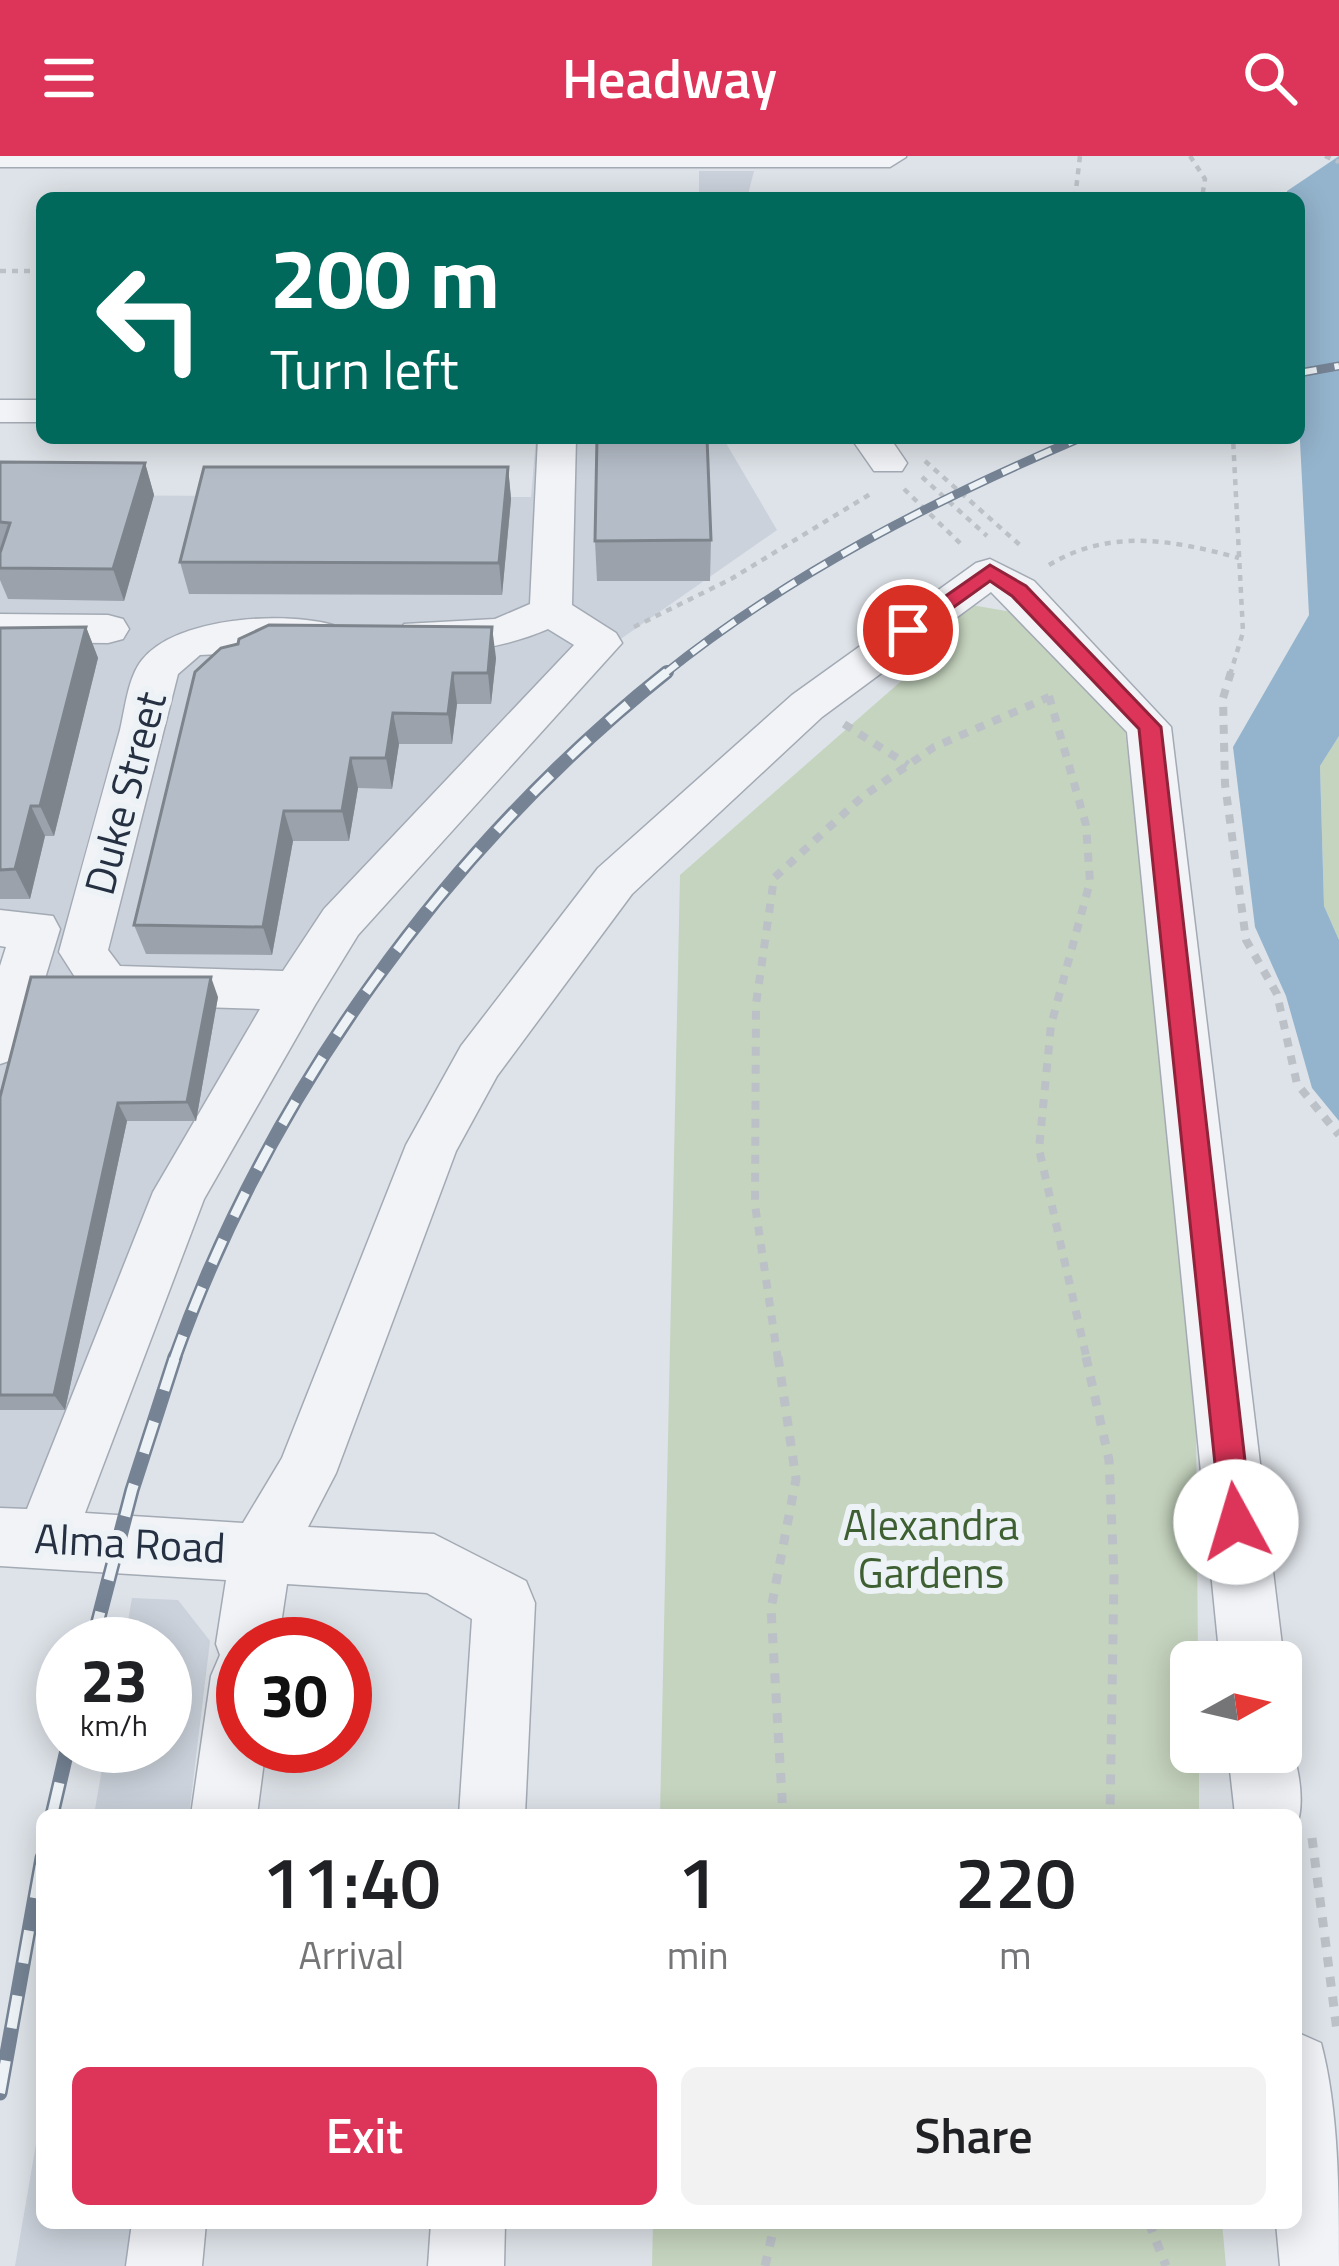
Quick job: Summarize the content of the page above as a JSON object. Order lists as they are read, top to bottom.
{
  "streets": {
    "street": ["Duke Street", "Alma Road"]
  },
  "parks": ["Alexandra Gardens"],
  "north": "right",
  "page": {
    "header": "Headway",
    "turn": ["200 m", "Turn left"],
    "speed": "23 km/h",
    "limit": "30",
    "eta": [
      "11:40",
      "Arrival",
      "1",
      "min",
      "220",
      "m"
    ],
    "buttons": ["Exit", "Share"]
  }
}
